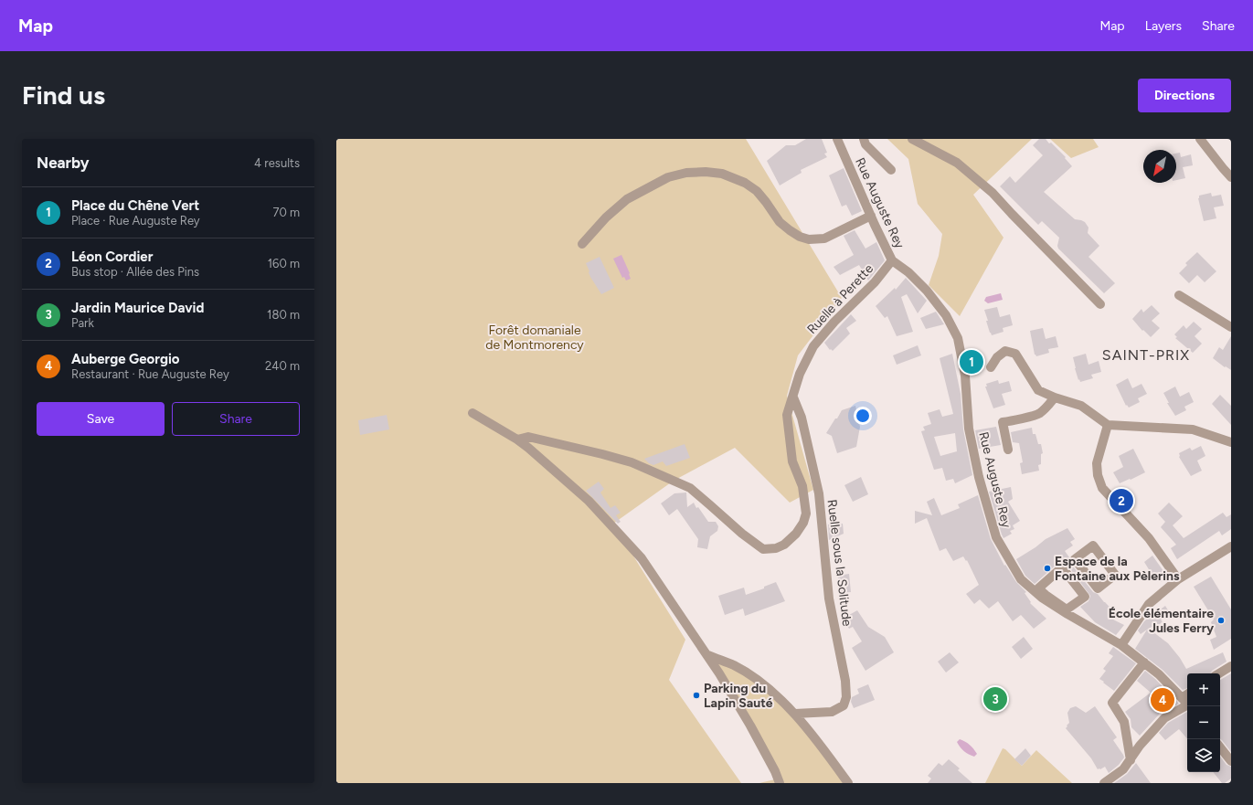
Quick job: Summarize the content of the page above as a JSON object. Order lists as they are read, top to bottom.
{
  "streets": {
    "street": ["Rue Auguste Rey", "Ruelle à Perette", "Ruelle sous la Solitude"]
  },
  "crossings": [
    ["Rue Auguste Rey", "Ruelle à Perette"],
    ["Ruelle à Perette", "Ruelle sous la Solitude"]
  ],
  "districts": ["SAINT-PRIX"],
  "parks": ["Forêt domaniale de Montmorency"],
  "places": ["Espace de la Fontaine aux Pèlerins", "École élémentaire Jules Ferry", "Parking du Lapin Sauté"],
  "north": "bottom left",
  "page": {
    "header": "Map",
    "nav": ["Map", "Layers", "Share"],
    "buttons": [
      "Directions",
      ["Save", "Share"]
    ],
    "title": "Find us",
    "heading": ["Nearby", "4 results"],
    "list": [
      {
        "mark": "1",
        "name": "Place du Chêne Vert",
        "note": "Place · Rue Auguste Rey",
        "value": "70 m"
      },
      {
        "mark": "2",
        "name": "Léon Cordier",
        "note": "Bus stop · Allée des Pins",
        "value": "160 m"
      },
      {
        "mark": "3",
        "name": "Jardin Maurice David",
        "note": "Park",
        "value": "180 m"
      },
      {
        "mark": "4",
        "name": "Auberge Georgio",
        "note": "Restaurant · Rue Auguste Rey",
        "value": "240 m"
      }
    ],
    "pins": [
      "1",
      "2",
      "3",
      "4"
    ],
    "map_buttons": ["+", "−"]
  }
}
